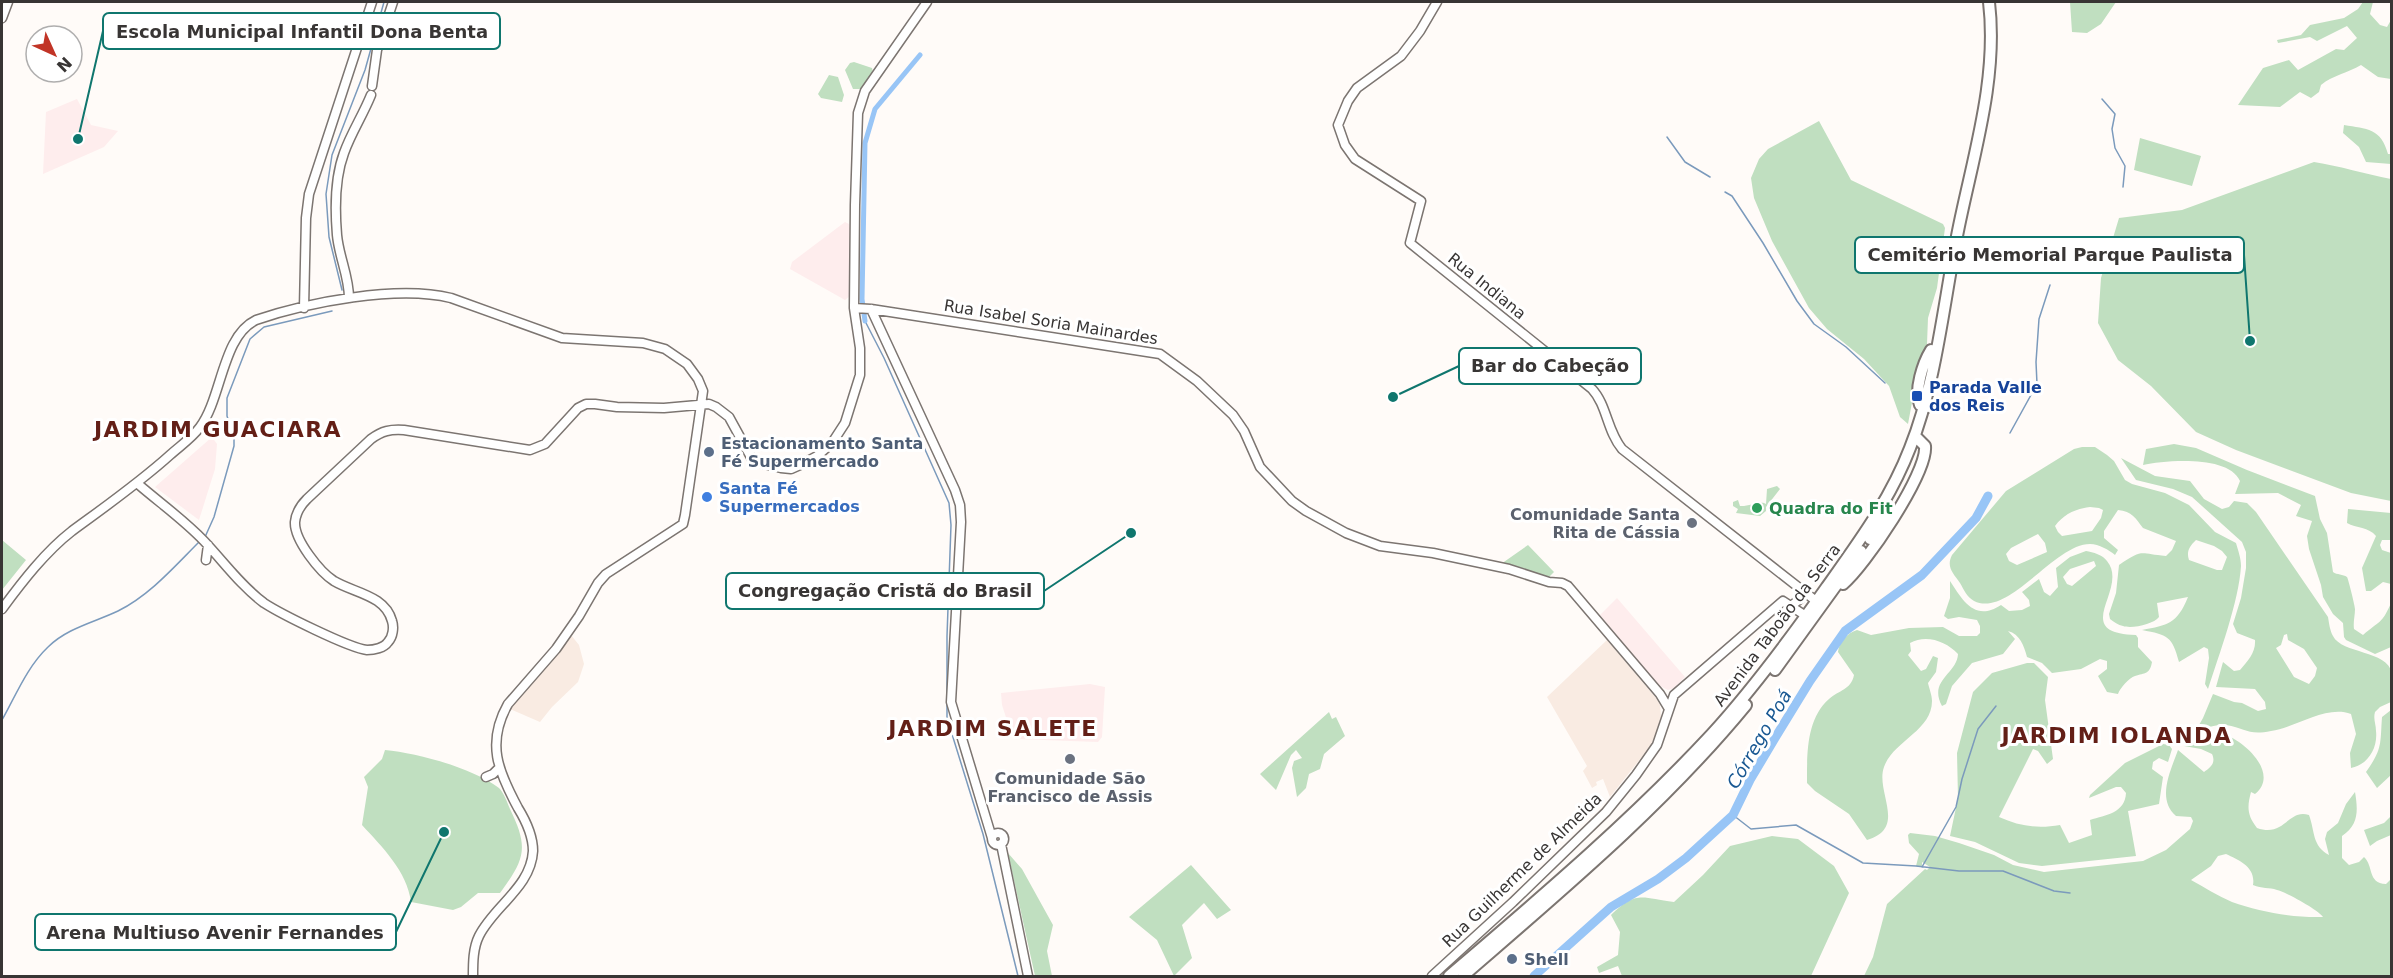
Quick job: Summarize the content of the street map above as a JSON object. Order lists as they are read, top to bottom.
{
  "streets": {
    "highway": ["Avenida Taboão da Serra"],
    "street": ["Rua Indiana", "Rua Isabel Soria Mainardes", "Rua Guilherme de Almeida"]
  },
  "crossings": [
    ["Rua Indiana", "Avenida Taboão da Serra"]
  ],
  "districts": ["JARDIM GUACIARA", "JARDIM SALETE", "JARDIM IOLANDA"],
  "water": ["Córrego Poá"],
  "places": {
    "other": [
      "Escola Municipal Infantil Dona Benta",
      "Cemitério Memorial Parque Paulista",
      "Bar do Cabeção",
      "Estacionamento Santa Fé Supermercado",
      "Santa Fé Supermercados",
      "Quadra do Fit",
      "Comunidade Santa Rita de Cássia",
      "Congregação Cristã do Brasil",
      "Comunidade São Francisco de Assis",
      "Arena Multiuso Avenir Fernandes",
      "Shell"
    ],
    "transit": ["Parada Valle dos Reis"]
  },
  "north": "bottom right"
}
